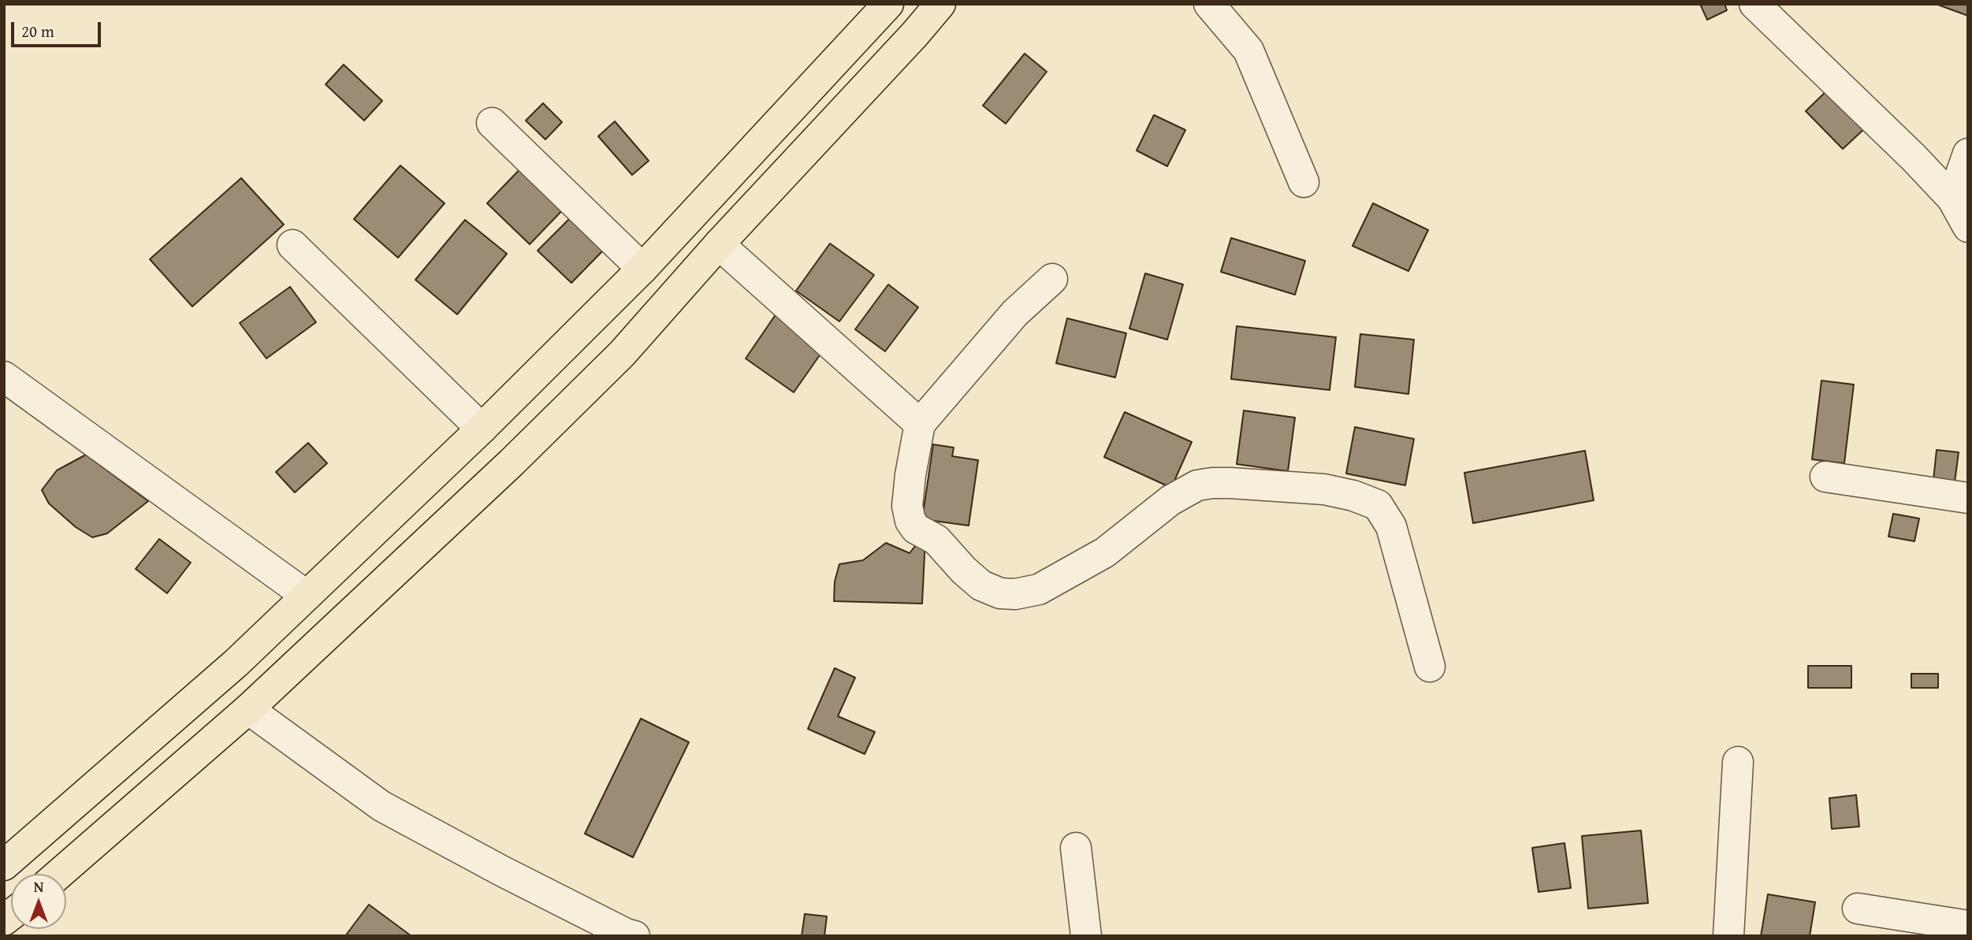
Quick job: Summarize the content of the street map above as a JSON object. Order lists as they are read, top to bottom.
{
  "scale_bar": "20 m",
  "north": "top"
}
